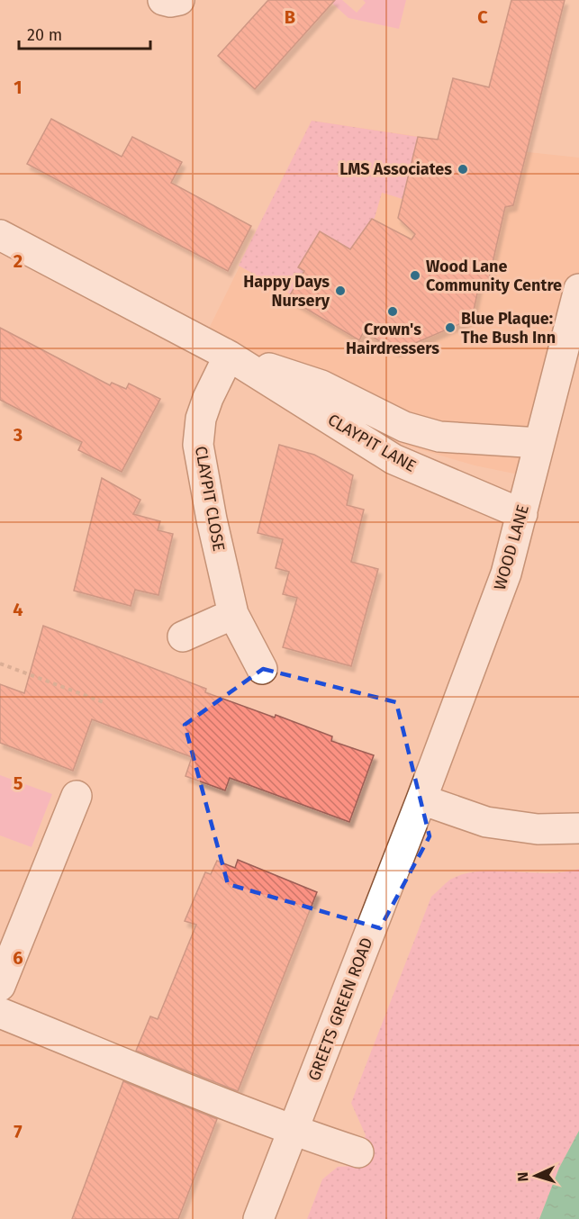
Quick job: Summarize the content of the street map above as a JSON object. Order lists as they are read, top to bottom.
{
  "streets": {
    "street": [
      "CLAYPIT LANE",
      "CLAYPIT CLOSE",
      "WOOD LANE",
      "GREETS GREEN ROAD"
    ]
  },
  "crossings": [
    ["CLAYPIT LANE", "CLAYPIT CLOSE"],
    ["CLAYPIT LANE", "WOOD LANE"],
    ["WOOD LANE", "GREETS GREEN ROAD"]
  ],
  "places": [
    "LMS Associates",
    "Wood Lane Community Centre",
    "Happy Days Nursery",
    "Crown's Hairdressers",
    "Blue Plaque: The Bush Inn"
  ],
  "scale_bar": "20 m",
  "north": "left",
  "grid": {
    "columns": ["B", "C"],
    "rows": [
      "1",
      "2",
      "3",
      "4",
      "5",
      "6",
      "7"
    ]
  }
}
